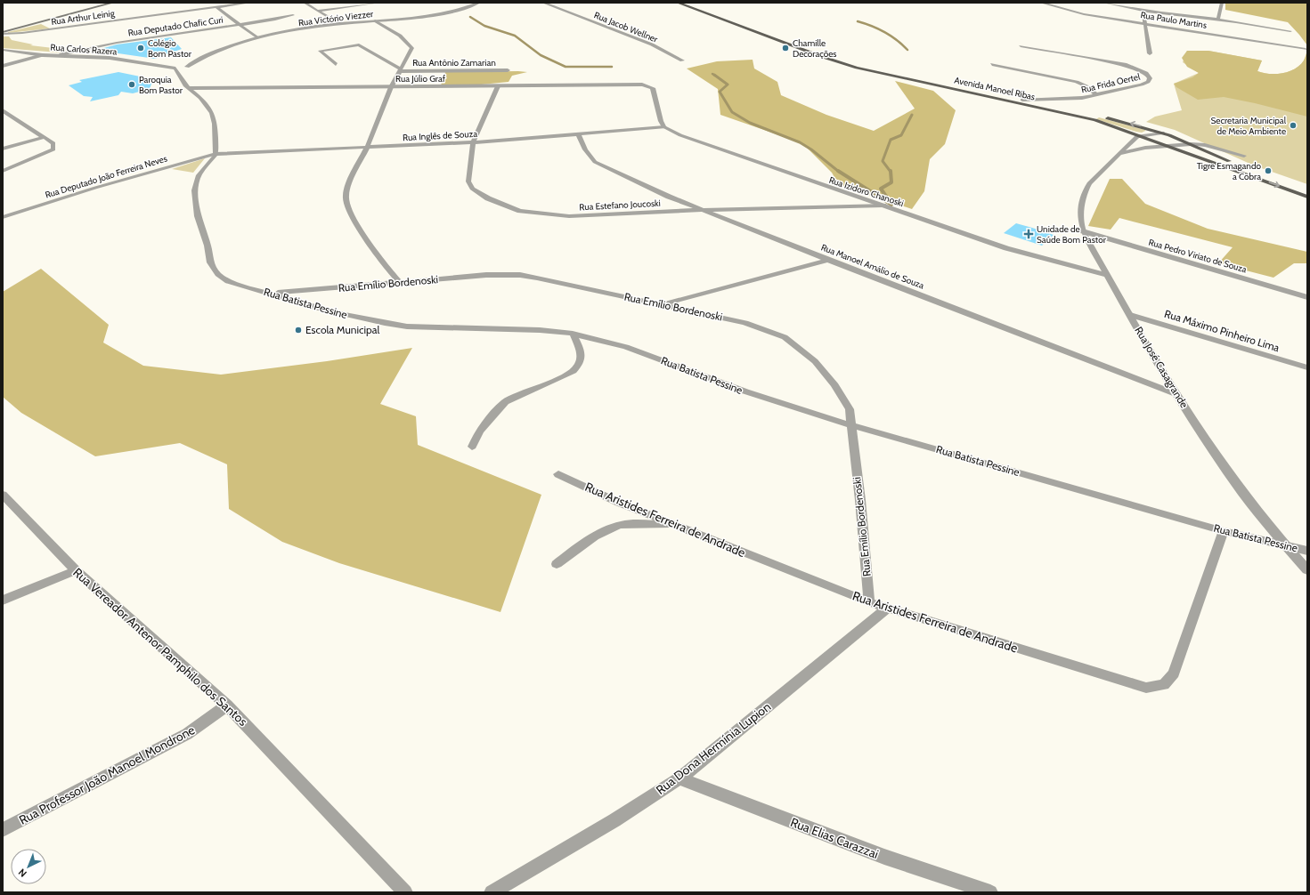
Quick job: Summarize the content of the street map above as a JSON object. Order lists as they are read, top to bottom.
{
  "streets": {
    "main road": ["Avenida Manoel Ribas"],
    "street": [
      "Rua Arthur Leinig",
      "Rua Victório Viezzer",
      "Rua Paulo Martins",
      "Rua Deputado Chafic Curi",
      "Rua Jacob Wellner",
      "Rua Carlos Razera",
      "Rua Antônio Zamarian",
      "Rua Júlio Graf",
      "Rua Frida Oertel",
      "Rua Inglês de Souza",
      "Rua Deputado João Ferreira Neves",
      "Rua Izidoro Chanoski",
      "Rua Estefano Joucoski",
      "Rua Pedro Viriato de Souza",
      "Rua Manoel Amálio de Souza",
      "Rua Emílio Bordenoski",
      "Rua Batista Pessine",
      "Rua Máximo Pinheiro Lima",
      "Rua José Casagrande",
      "Rua Aristides Ferreira de Andrade",
      "Rua Vereador Antenor Pamphilo dos Santos",
      "Rua Dona Hermínia Lupion",
      "Rua Professor João Manoel Mondrone",
      "Rua Elias Carazzai"
    ]
  },
  "crossings": [
    ["Rua Victório Viezzer", "Rua Carlos Razera"],
    ["Rua Deputado Chafic Curi", "Rua Carlos Razera"],
    ["Rua Júlio Graf", "Rua Inglês de Souza"],
    ["Rua Júlio Graf", "Rua Izidoro Chanoski"],
    ["Rua Júlio Graf", "Rua Estefano Joucoski"],
    ["Rua Frida Oertel", "Avenida Manoel Ribas"],
    ["Avenida Manoel Ribas", "Rua José Casagrande"],
    ["Rua Inglês de Souza", "Rua Deputado João Ferreira Neves"],
    ["Rua Inglês de Souza", "Rua Izidoro Chanoski"],
    ["Rua Inglês de Souza", "Rua Estefano Joucoski"],
    ["Rua Inglês de Souza", "Rua Manoel Amálio de Souza"],
    ["Rua Inglês de Souza", "Rua Batista Pessine"],
    ["Rua Deputado João Ferreira Neves", "Rua Batista Pessine"],
    ["Rua Izidoro Chanoski", "Rua Estefano Joucoski"],
    ["Rua Izidoro Chanoski", "Rua José Casagrande"],
    ["Rua Estefano Joucoski", "Rua Manoel Amálio de Souza"],
    ["Rua Pedro Viriato de Souza", "Rua José Casagrande"],
    ["Rua Manoel Amálio de Souza", "Rua José Casagrande"],
    ["Rua Emílio Bordenoski", "Rua Batista Pessine"],
    ["Rua Emílio Bordenoski", "Rua Aristides Ferreira de Andrade"],
    ["Rua Batista Pessine", "Rua José Casagrande"],
    ["Rua Batista Pessine", "Rua Aristides Ferreira de Andrade"],
    ["Rua Máximo Pinheiro Lima", "Rua José Casagrande"],
    ["Rua Aristides Ferreira de Andrade", "Rua Dona Hermínia Lupion"],
    ["Rua Vereador Antenor Pamphilo dos Santos", "Rua Professor João Manoel Mondrone"],
    ["Rua Dona Hermínia Lupion", "Rua Elias Carazzai"]
  ],
  "places": {
    "other": [
      "Colégio Bom Pastor",
      "Chamille Decorações",
      "Paroquia Bom Pastor",
      "Secretaria Municipal de Meio Ambiente",
      "Tigre Esmagando a Cobra",
      "Escola Municipal"
    ],
    "health": ["Unidade de Saúde Bom Pastor"]
  },
  "north": "bottom left"
}
